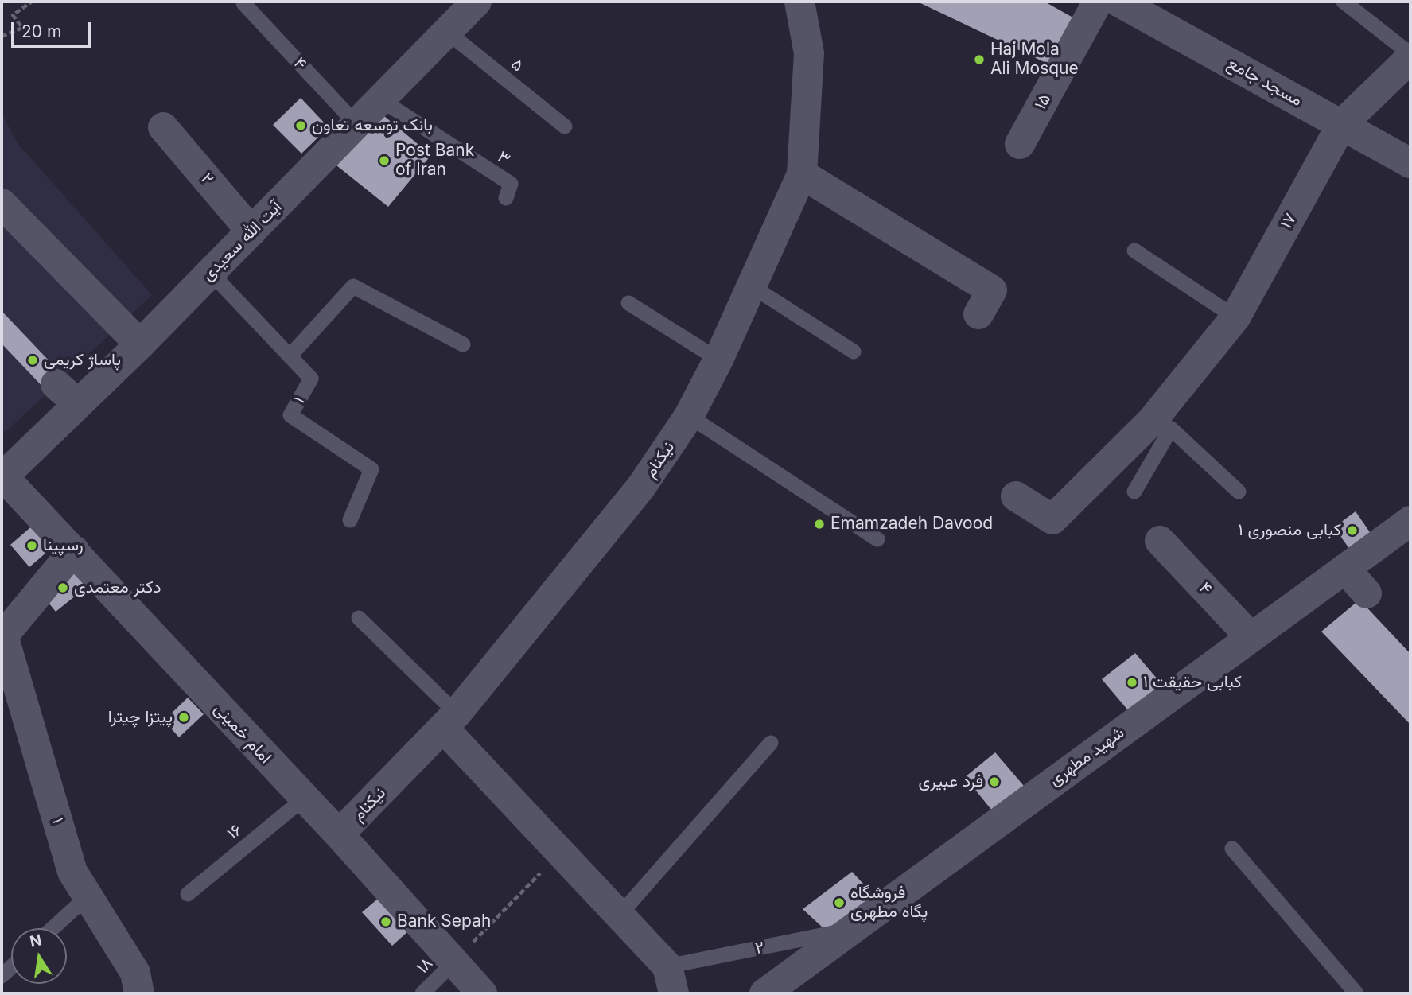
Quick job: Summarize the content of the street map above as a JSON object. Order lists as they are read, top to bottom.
{
  "streets": {
    "street": [
      "۴",
      "مسجد جامع",
      "۱۵",
      "۲",
      "۱۷",
      "آیت الله سعیدی",
      "۱",
      "نیکنام",
      "امام خمینی",
      "شهید مطهری"
    ],
    "lane": [
      "۵",
      "۳",
      "۱۶",
      "۱۸"
    ]
  },
  "crossings": [
    ["۴", "آیت الله سعیدی"],
    ["۴", "شهید مطهری"],
    ["۵", "آیت الله سعیدی"],
    ["مسجد جامع", "۱۷"],
    ["۳", "آیت الله سعیدی"],
    ["۲", "آیت الله سعیدی"],
    ["۲", "شهید مطهری"],
    ["آیت الله سعیدی", "۱"],
    ["آیت الله سعیدی", "امام خمینی"],
    ["نیکنام", "امام خمینی"],
    ["امام خمینی", "۱۶"],
    ["امام خمینی", "۱۸"]
  ],
  "places": [
    "Haj Mola Ali Mosque",
    "بانک توسعه تعاون",
    "Post Bank of Iran",
    "پاساژ کریمی",
    "Emamzadeh Davood",
    "کبابی منصوری ۱",
    "رسپینا",
    "دکتر معتمدی",
    "کبابی حقیقت ۱",
    "پیتزا چیترا",
    "فرد عبیری",
    "فروشگاه پگاه مطهری",
    "Bank Sepah"
  ],
  "scale_bar": "20 m",
  "north": "top"
}
